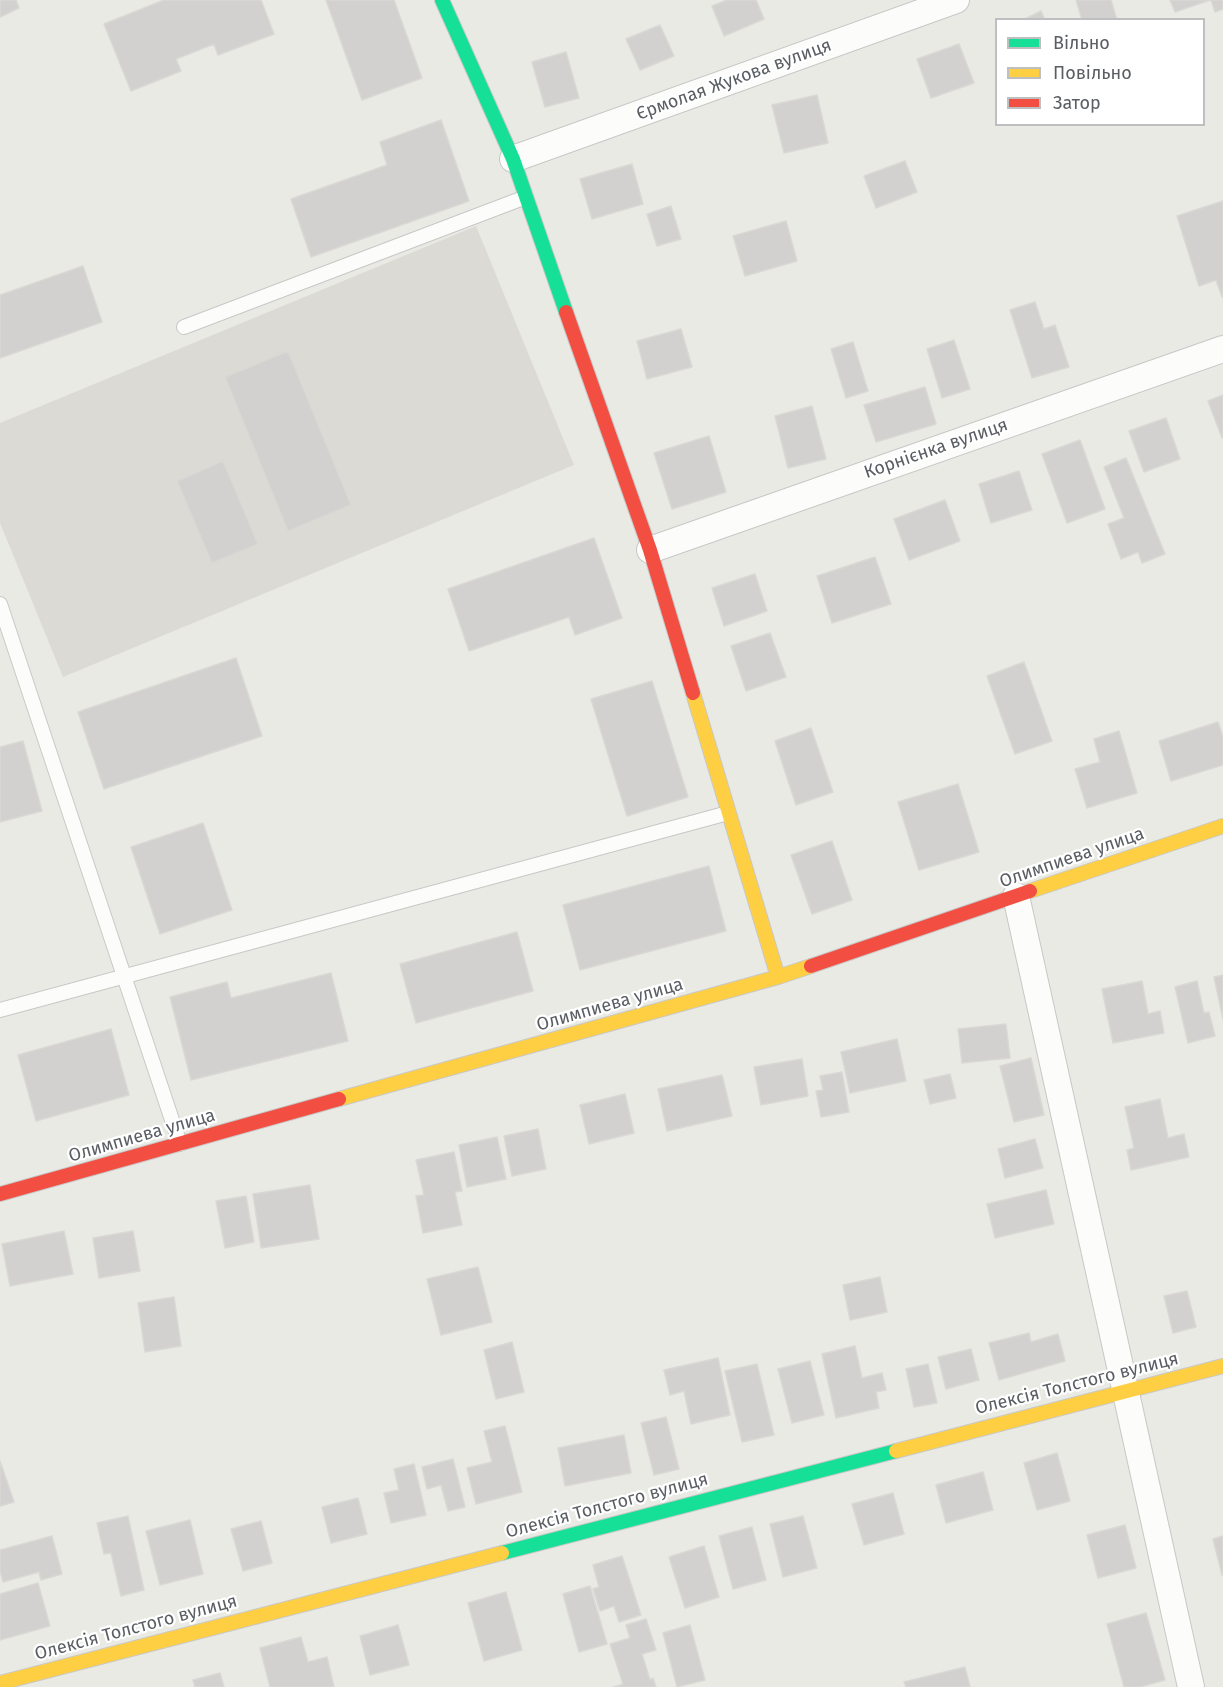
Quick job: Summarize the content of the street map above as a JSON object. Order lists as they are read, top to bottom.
{
  "streets": {
    "street": [
      "Єрмолая Жукова вулиця",
      "Корнієнка вулиця",
      "Олимпиева улица",
      "Олексія Толстого вулиця"
    ]
  },
  "legend": ["Вільно", "Повільно", "Затор"]
}
